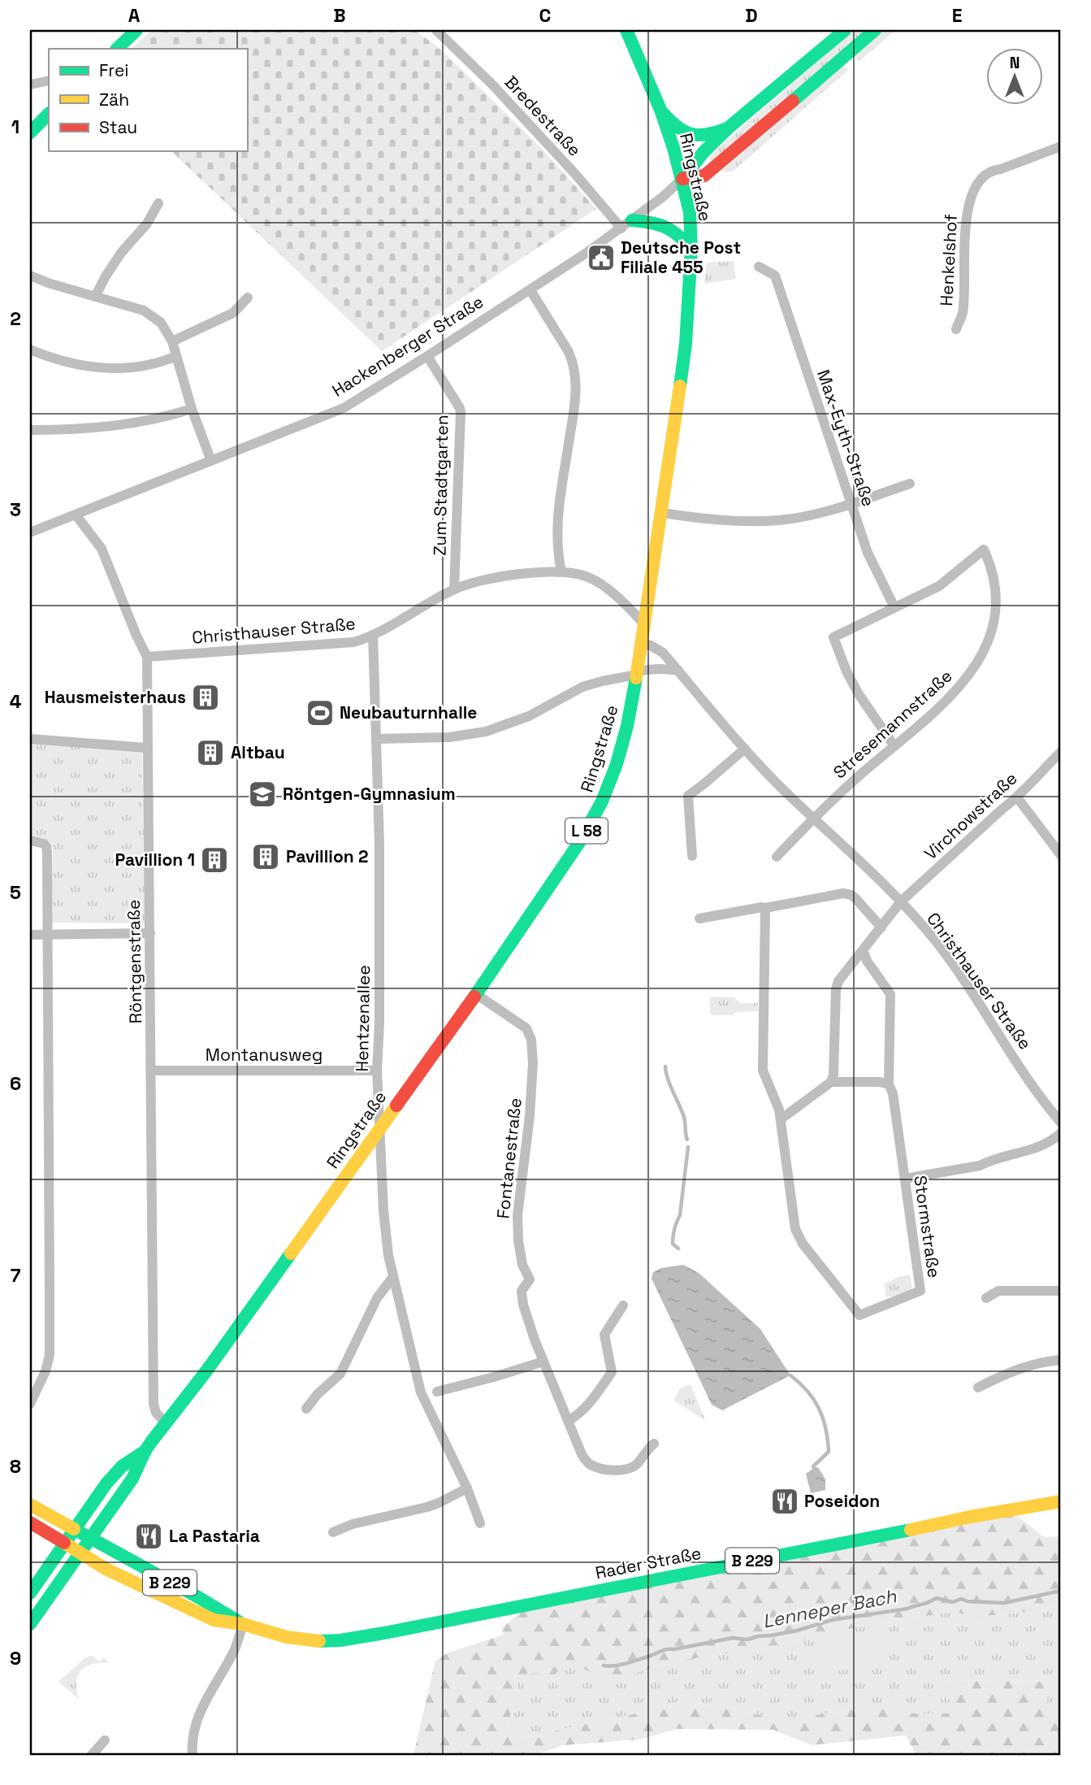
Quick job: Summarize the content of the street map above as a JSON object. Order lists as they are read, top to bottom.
{
  "streets": {
    "main road": [
      "Ringstraße",
      "Hackenberger Straße",
      "L 58",
      "B 229",
      "Rader Straße"
    ],
    "street": [
      "Bredestraße",
      "Henkelshof",
      "Max-Eyth-Straße",
      "Zum Stadtgarten",
      "Christhauser Straße",
      "Stresemannstraße",
      "Virchowstraße",
      "Röntgenstraße",
      "Hentzenallee",
      "Montanusweg",
      "Fontanestraße",
      "Stormstraße"
    ]
  },
  "crossings": [
    ["Bredestraße", "Hackenberger Straße"],
    ["Ringstraße", "Hackenberger Straße"],
    ["Ringstraße", "Christhauser Straße"],
    ["Ringstraße", "Röntgenstraße"],
    ["Ringstraße", "Hentzenallee"],
    ["Ringstraße", "Fontanestraße"],
    ["Ringstraße", "B 229"],
    ["Ringstraße", "Rader Straße"],
    ["Hackenberger Straße", "Zum Stadtgarten"],
    ["Hackenberger Straße", "Röntgenstraße"],
    ["Max-Eyth-Straße", "Stresemannstraße"],
    ["Zum Stadtgarten", "Christhauser Straße"],
    ["Christhauser Straße", "Stresemannstraße"],
    ["Christhauser Straße", "Virchowstraße"],
    ["Christhauser Straße", "Röntgenstraße"],
    ["Christhauser Straße", "Hentzenallee"],
    ["Röntgenstraße", "Montanusweg"],
    ["Hentzenallee", "Montanusweg"],
    ["B 229", "Rader Straße"]
  ],
  "water": ["Lenneper Bach"],
  "places": {
    "public building": ["Deutsche Post Filiale 455"],
    "building": [
      "Hausmeisterhaus",
      "Altbau",
      "Pavillion 2",
      "Pavillion 1"
    ],
    "sports": ["Neubauturnhalle"],
    "school or university": ["Röntgen-Gymnasium"],
    "restaurant": ["Poseidon", "La Pastaria"]
  },
  "legend": ["Frei", "Zäh", "Stau"],
  "north": "top",
  "grid": {
    "columns": [
      "A",
      "B",
      "C",
      "D",
      "E"
    ],
    "rows": [
      "1",
      "2",
      "3",
      "4",
      "5",
      "6",
      "7",
      "8",
      "9"
    ]
  }
}
